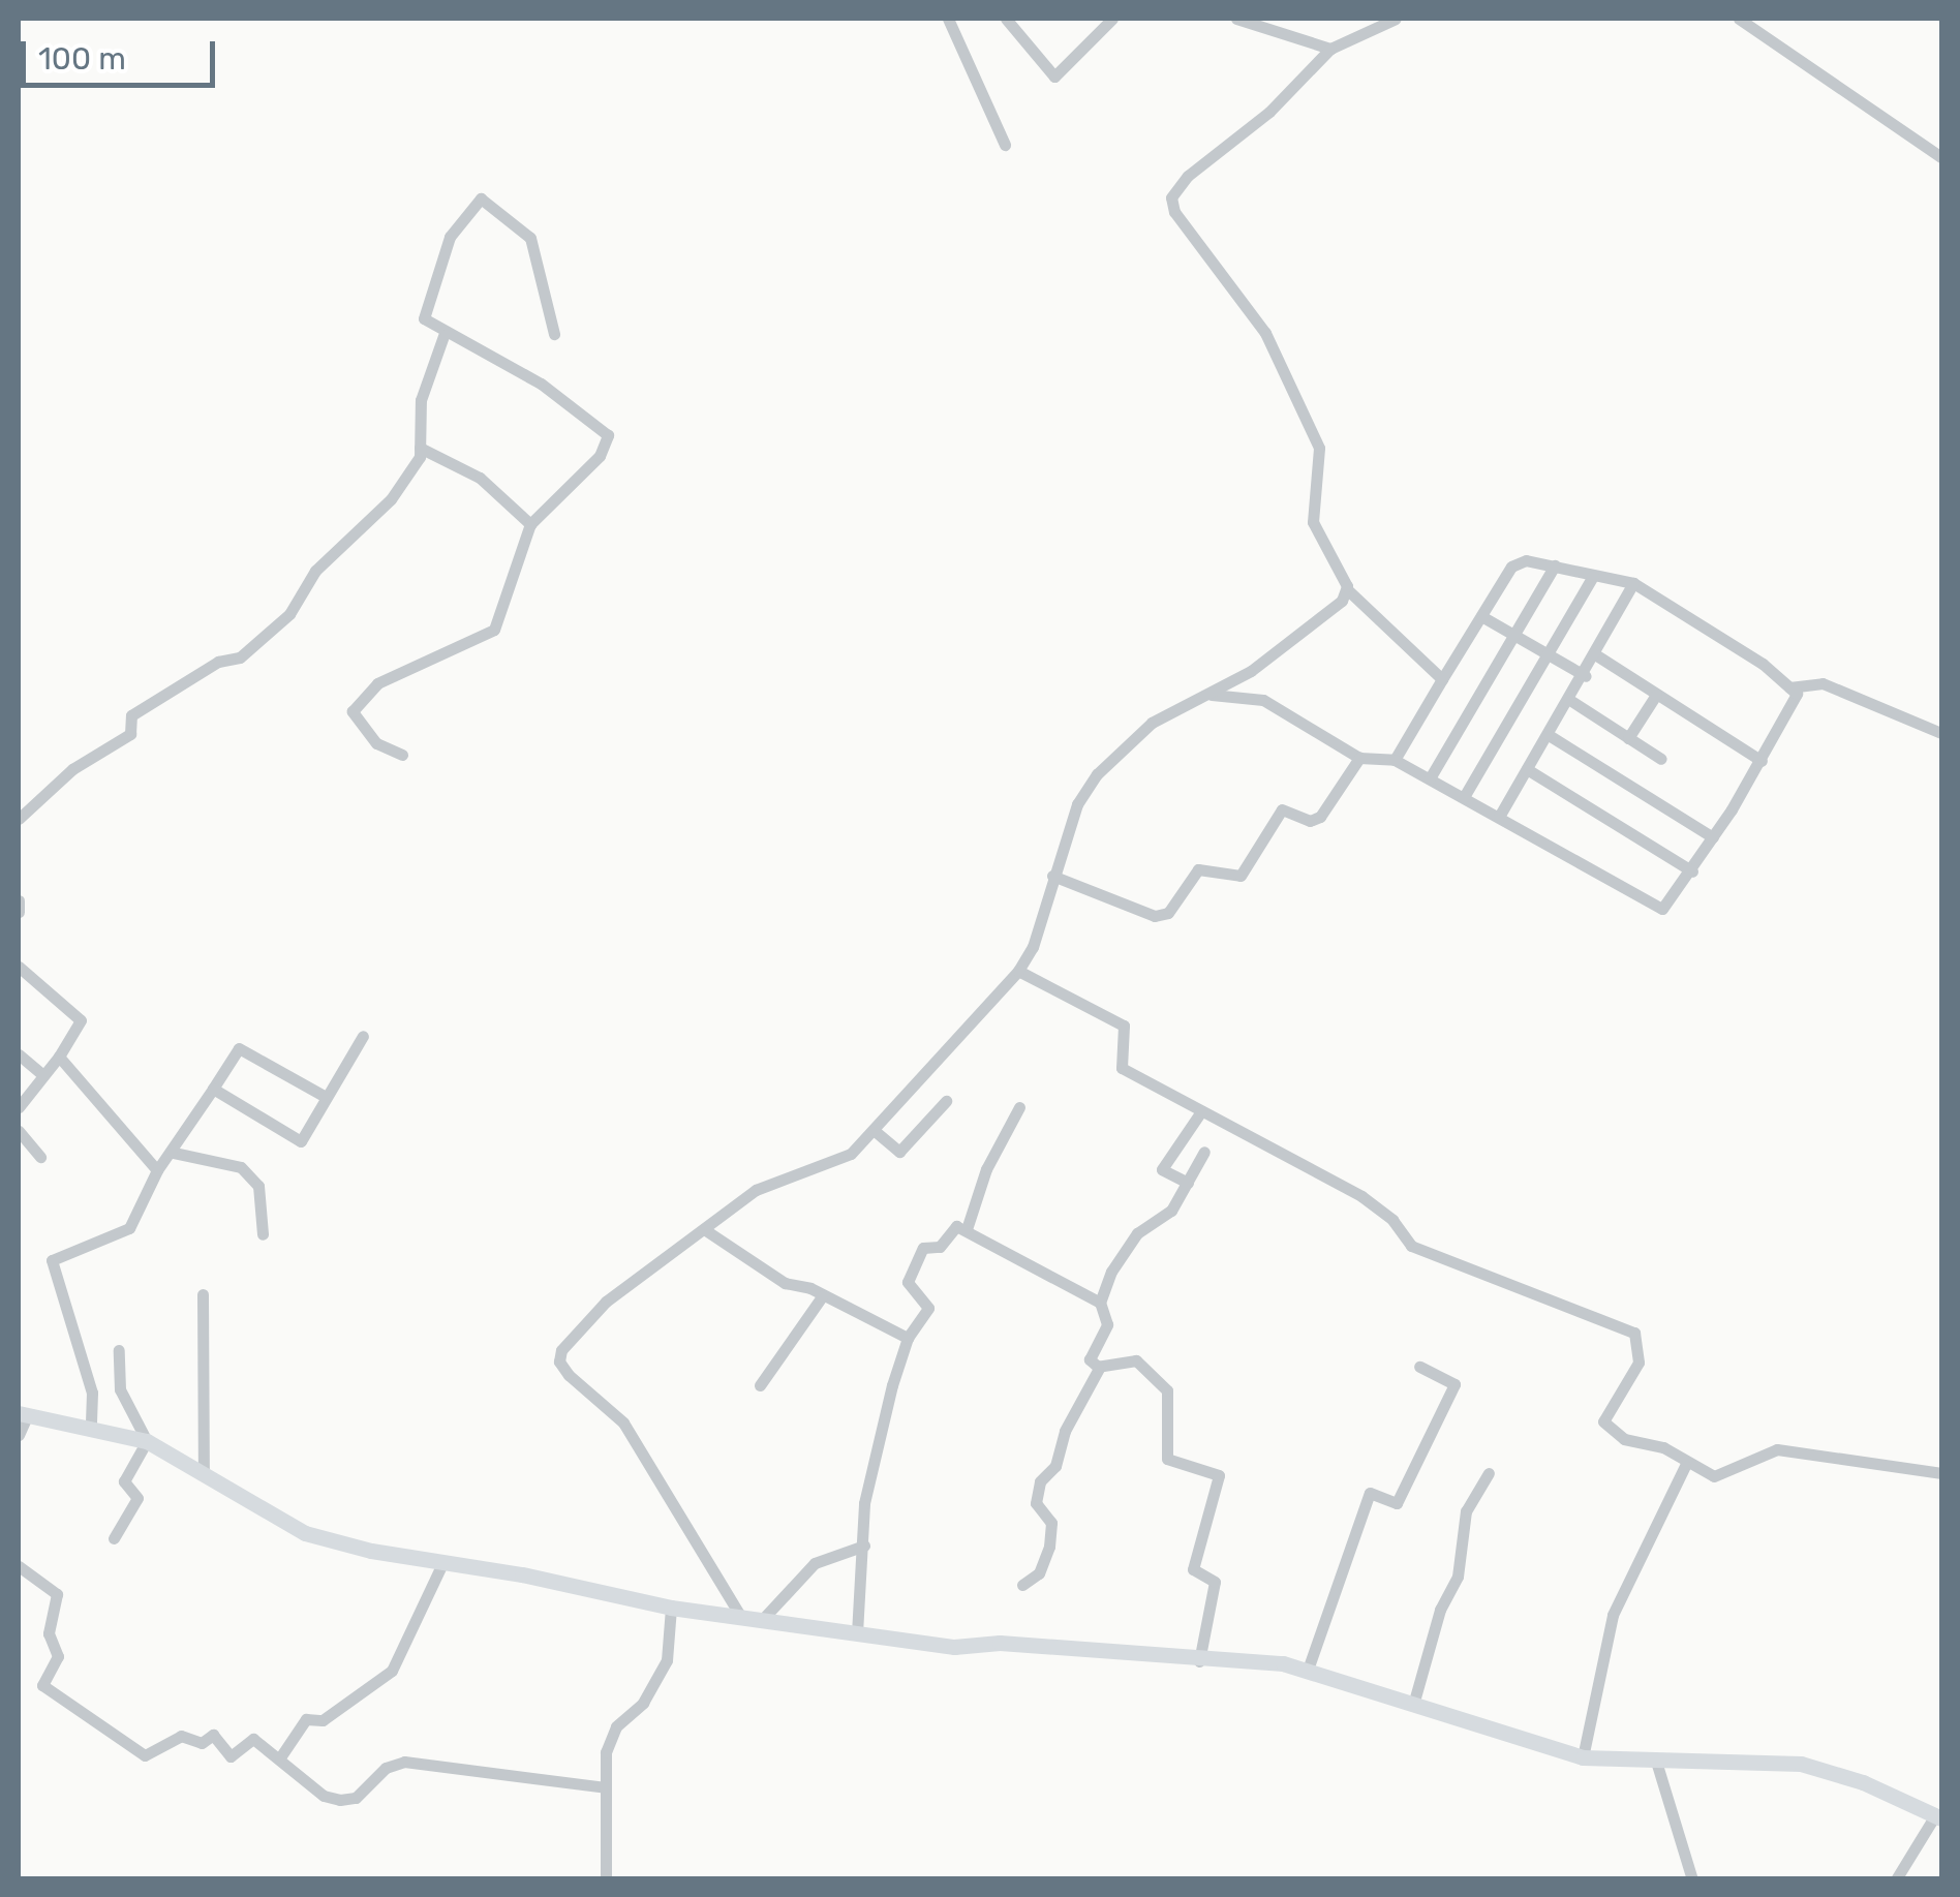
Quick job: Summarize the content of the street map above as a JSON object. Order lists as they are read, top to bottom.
{
  "scale_bar": "100 m"
}
